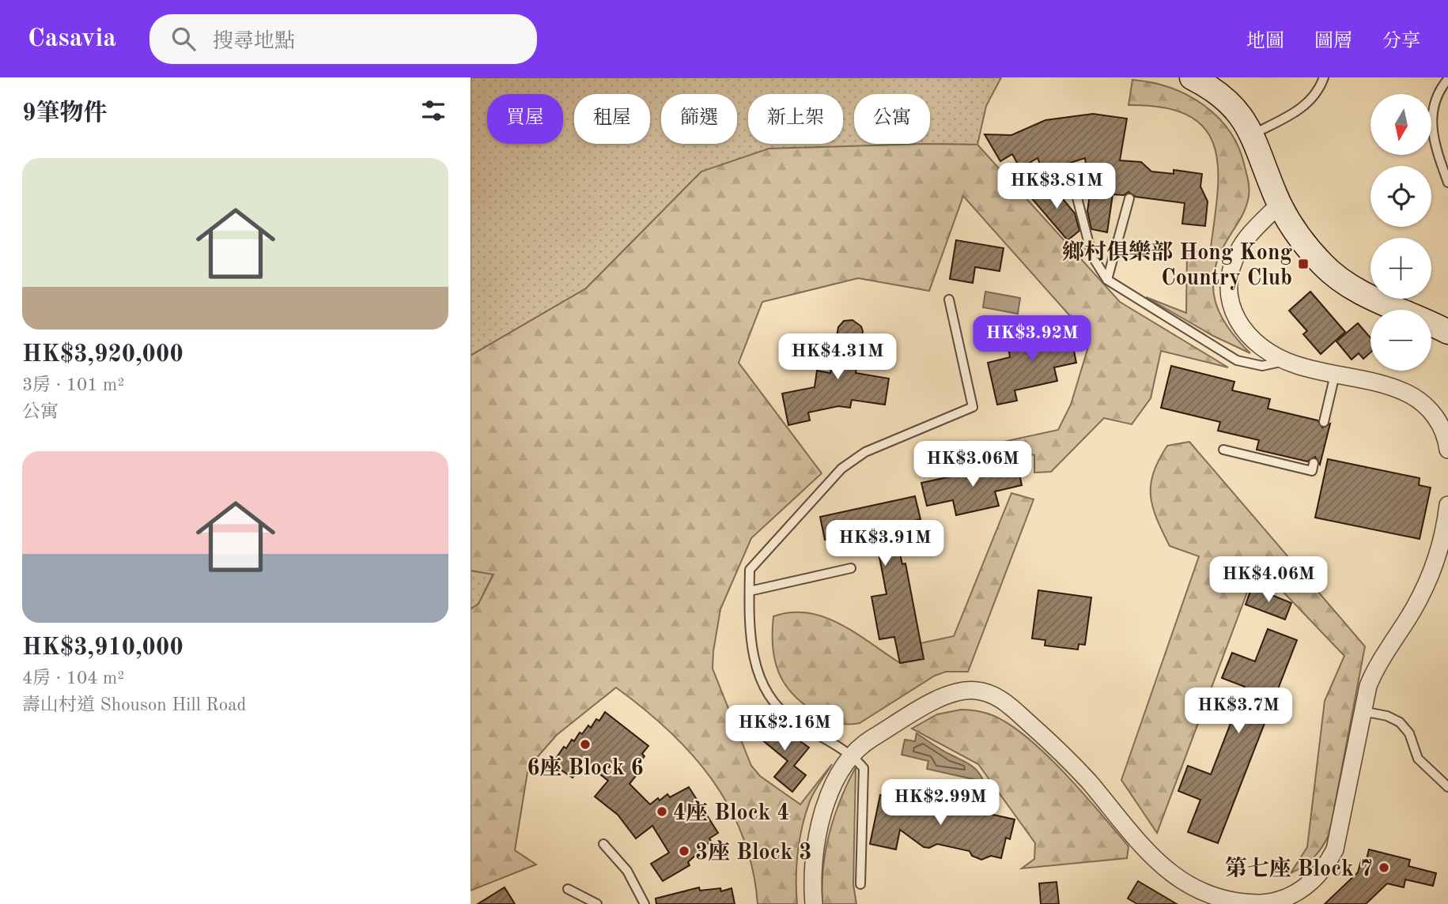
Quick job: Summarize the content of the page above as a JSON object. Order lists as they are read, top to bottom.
{
  "places": {
    "transit": ["鄉村俱樂部 Hong Kong Country Club"],
    "other": [
      "6座 Block 6",
      "4座 Block 4",
      "3座 Block 3",
      "第七座 Block 7"
    ]
  },
  "north": "bottom",
  "page": {
    "header": "Casavia",
    "search": "搜尋地點",
    "nav": ["地圖", "圖層", "分享"],
    "heading": "9筆物件",
    "map_buttons": ["+", "−"],
    "chip": [
      "買屋",
      "租屋",
      "篩選",
      "新上架",
      "公寓"
    ],
    "list": [
      {
        "name": "HK$3,920,000",
        "note": "3房 · 101 m² · 公寓"
      },
      {
        "name": "HK$3,910,000",
        "note": "4房 · 104 m² · 壽山村道 Shouson Hill Road"
      }
    ],
    "price": [
      "HK$3.81M",
      "HK$3.92M",
      "HK$4.31M",
      "HK$3.06M",
      "HK$3.91M",
      "HK$4.06M",
      "HK$3.7M",
      "HK$2.16M",
      "HK$2.99M"
    ]
  }
}
